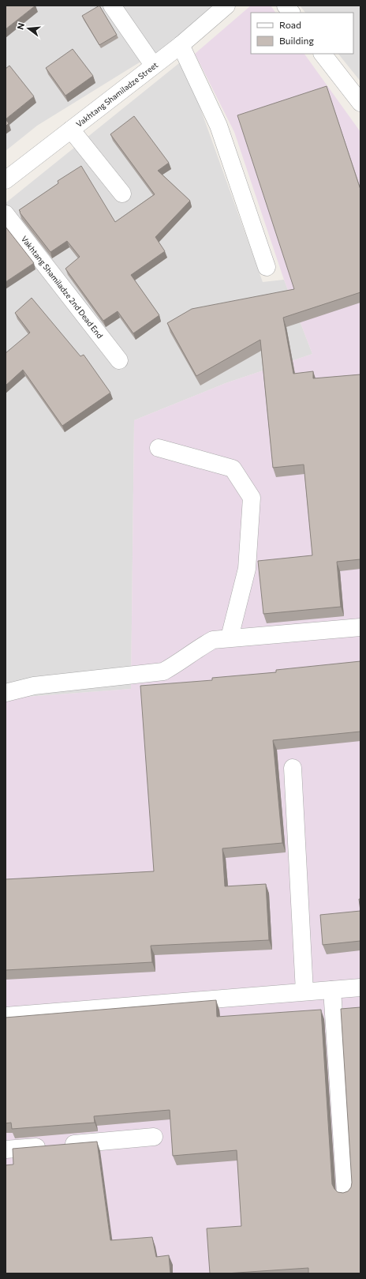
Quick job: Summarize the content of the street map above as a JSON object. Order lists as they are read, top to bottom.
{
  "streets": {
    "street": ["Vakhtang Shamiladze Street", "Vakhtang Shamiladze 2nd Dead End"]
  },
  "legend": ["Road", "Building"],
  "north": "left"
}
